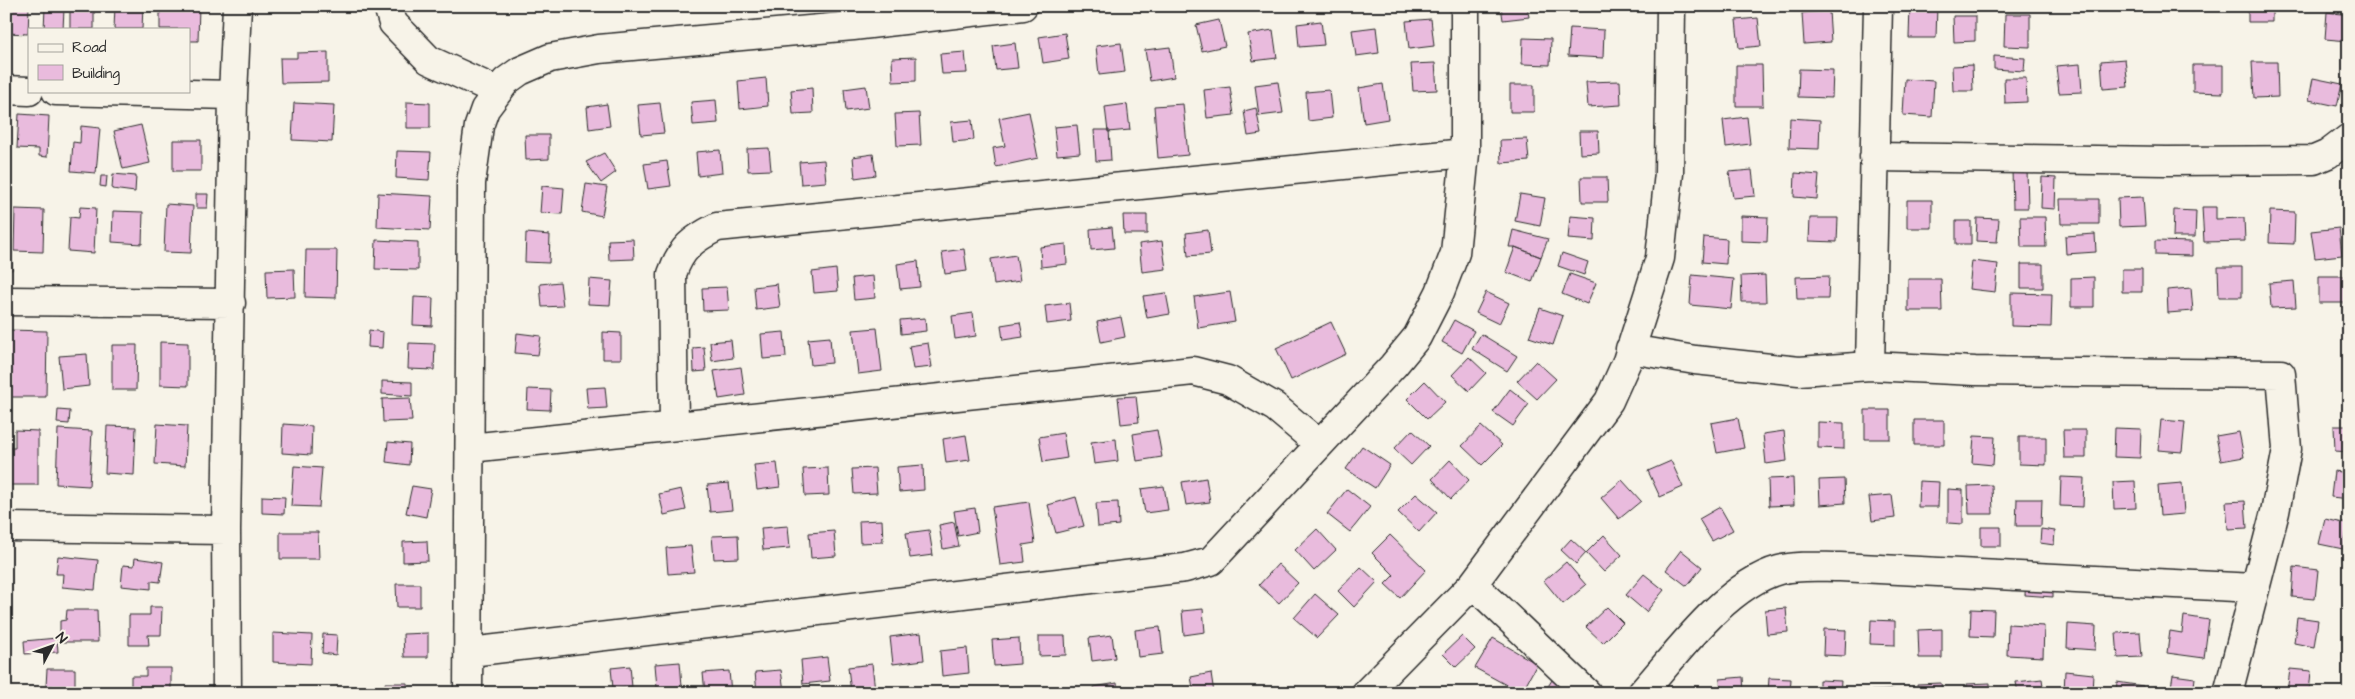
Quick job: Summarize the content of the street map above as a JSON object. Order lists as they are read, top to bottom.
{
  "legend": ["Road", "Building"],
  "north": "top right"
}
